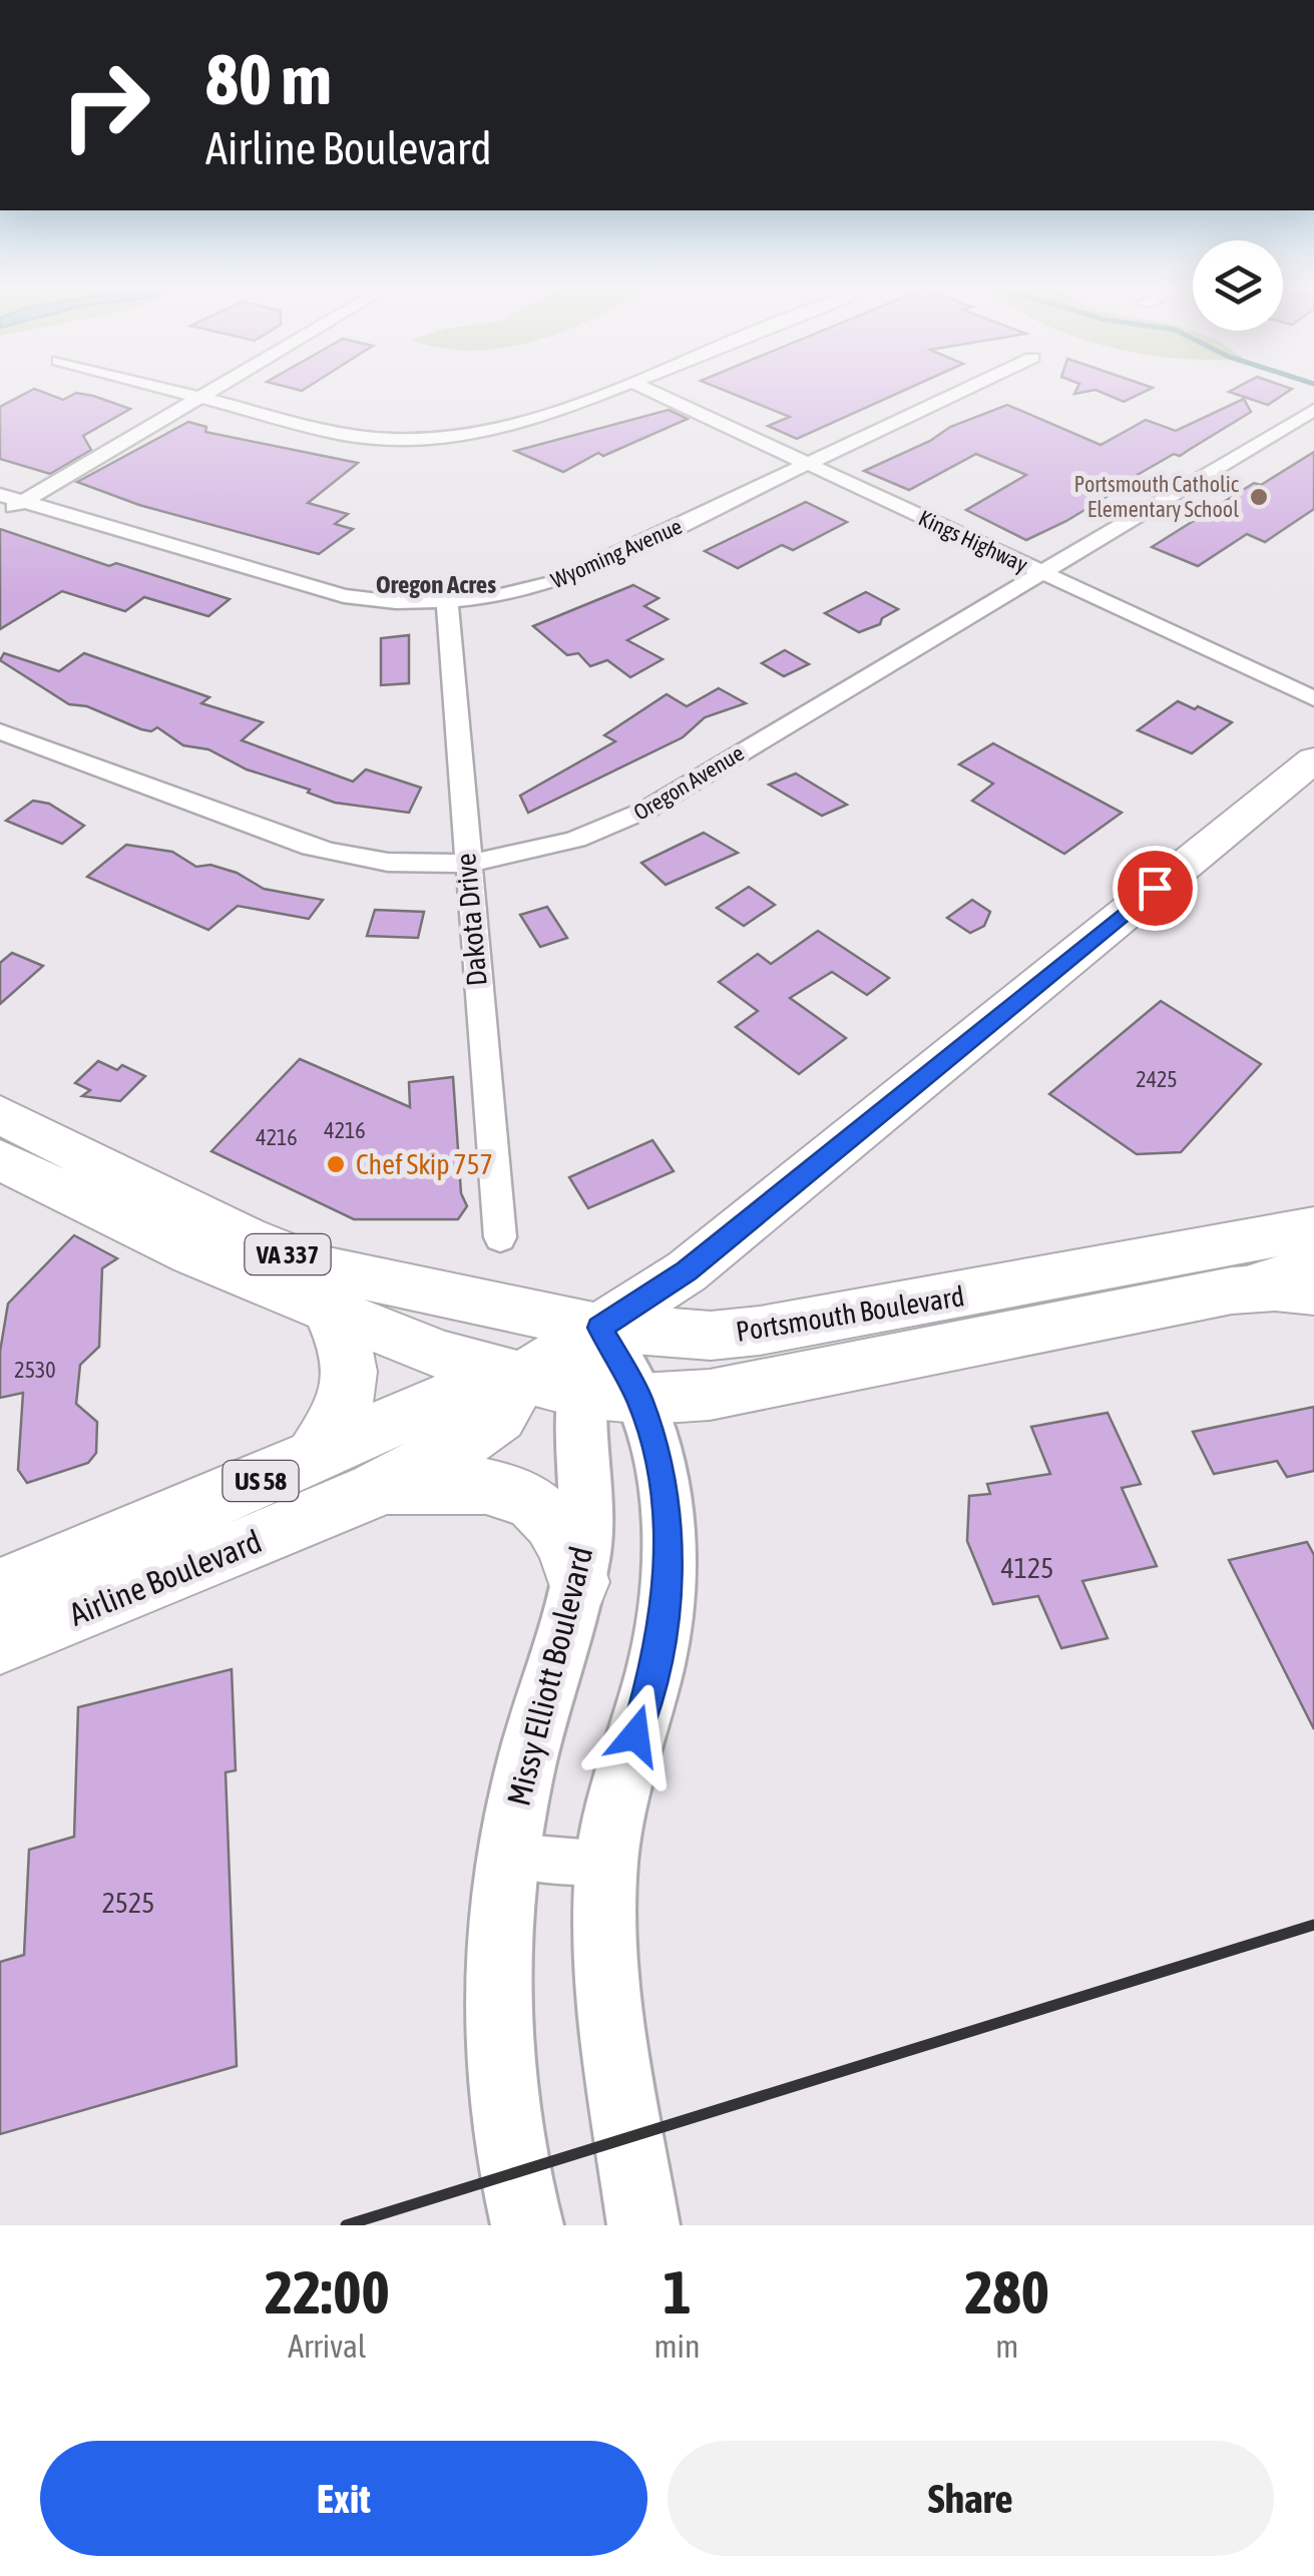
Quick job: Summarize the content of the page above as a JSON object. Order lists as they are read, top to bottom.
{
  "streets": {
    "main road": [
      "VA 337",
      "Portsmouth Boulevard",
      "US 58",
      "Airline Boulevard"
    ],
    "street": [
      "Kings Highway",
      "Wyoming Avenue",
      "Oregon Avenue",
      "Dakota Drive",
      "Missy Elliott Boulevard"
    ]
  },
  "crossings": [
    ["Kings Highway", "Wyoming Avenue"],
    ["Kings Highway", "Oregon Avenue"],
    ["Wyoming Avenue", "Dakota Drive"],
    ["Oregon Avenue", "Dakota Drive"],
    ["Portsmouth Boulevard", "Airline Boulevard"],
    ["Portsmouth Boulevard", "Missy Elliott Boulevard"],
    ["Airline Boulevard", "Missy Elliott Boulevard"]
  ],
  "districts": ["Oregon Acres"],
  "places": ["Portsmouth Catholic Elementary School", "Chef Skip 757"],
  "house_numbers": [
    "2425",
    "4216",
    "4216",
    "2530",
    "4125",
    "2525"
  ],
  "page": {
    "turn": ["80 m", "Airline Boulevard"],
    "eta": [
      "22:00",
      "Arrival",
      "1",
      "min",
      "280",
      "m"
    ],
    "buttons": ["Exit", "Share"]
  }
}
